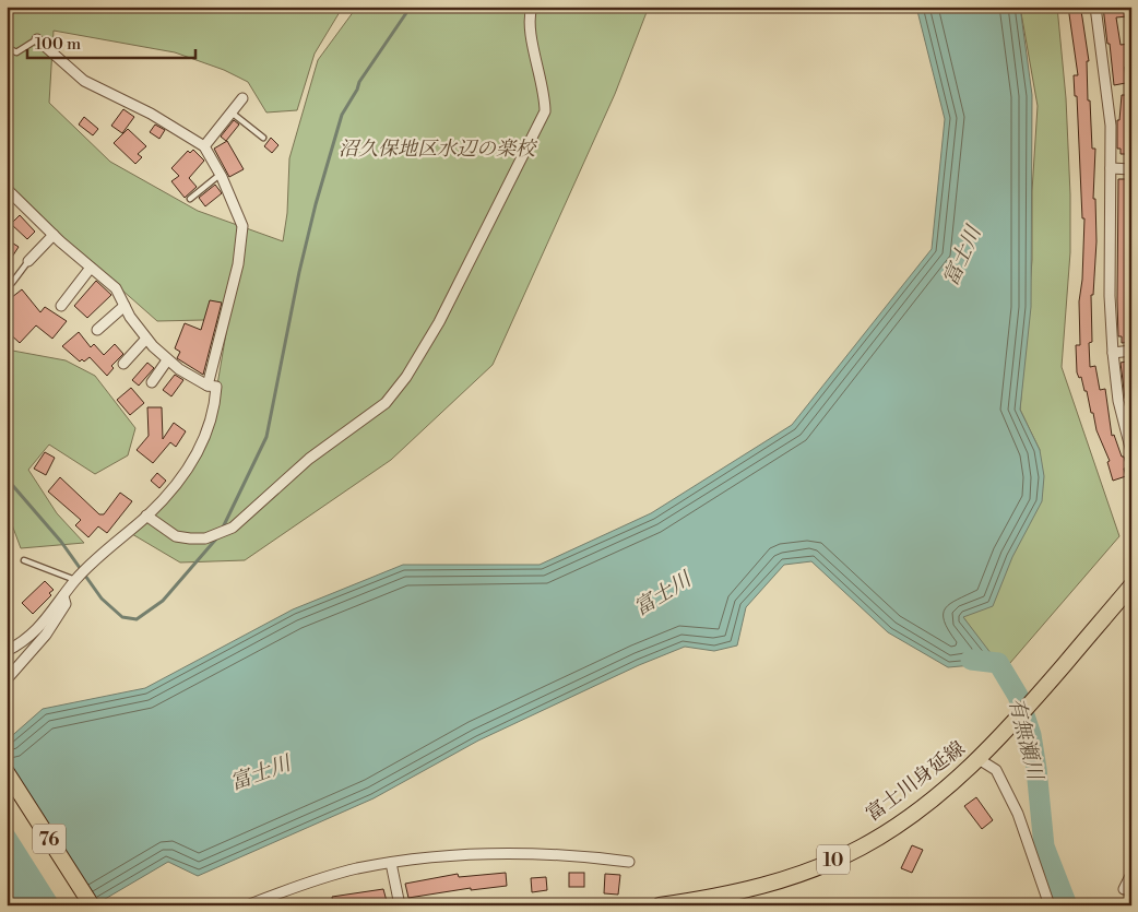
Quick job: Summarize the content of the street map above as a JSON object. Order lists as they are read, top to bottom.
{
  "streets": {
    "main road": ["富士川身延線", "76", "10"]
  },
  "water": ["富士川", "有無瀬川"],
  "parks": ["沼久保地区水辺の楽校"],
  "scale_bar": "100 m"
}
